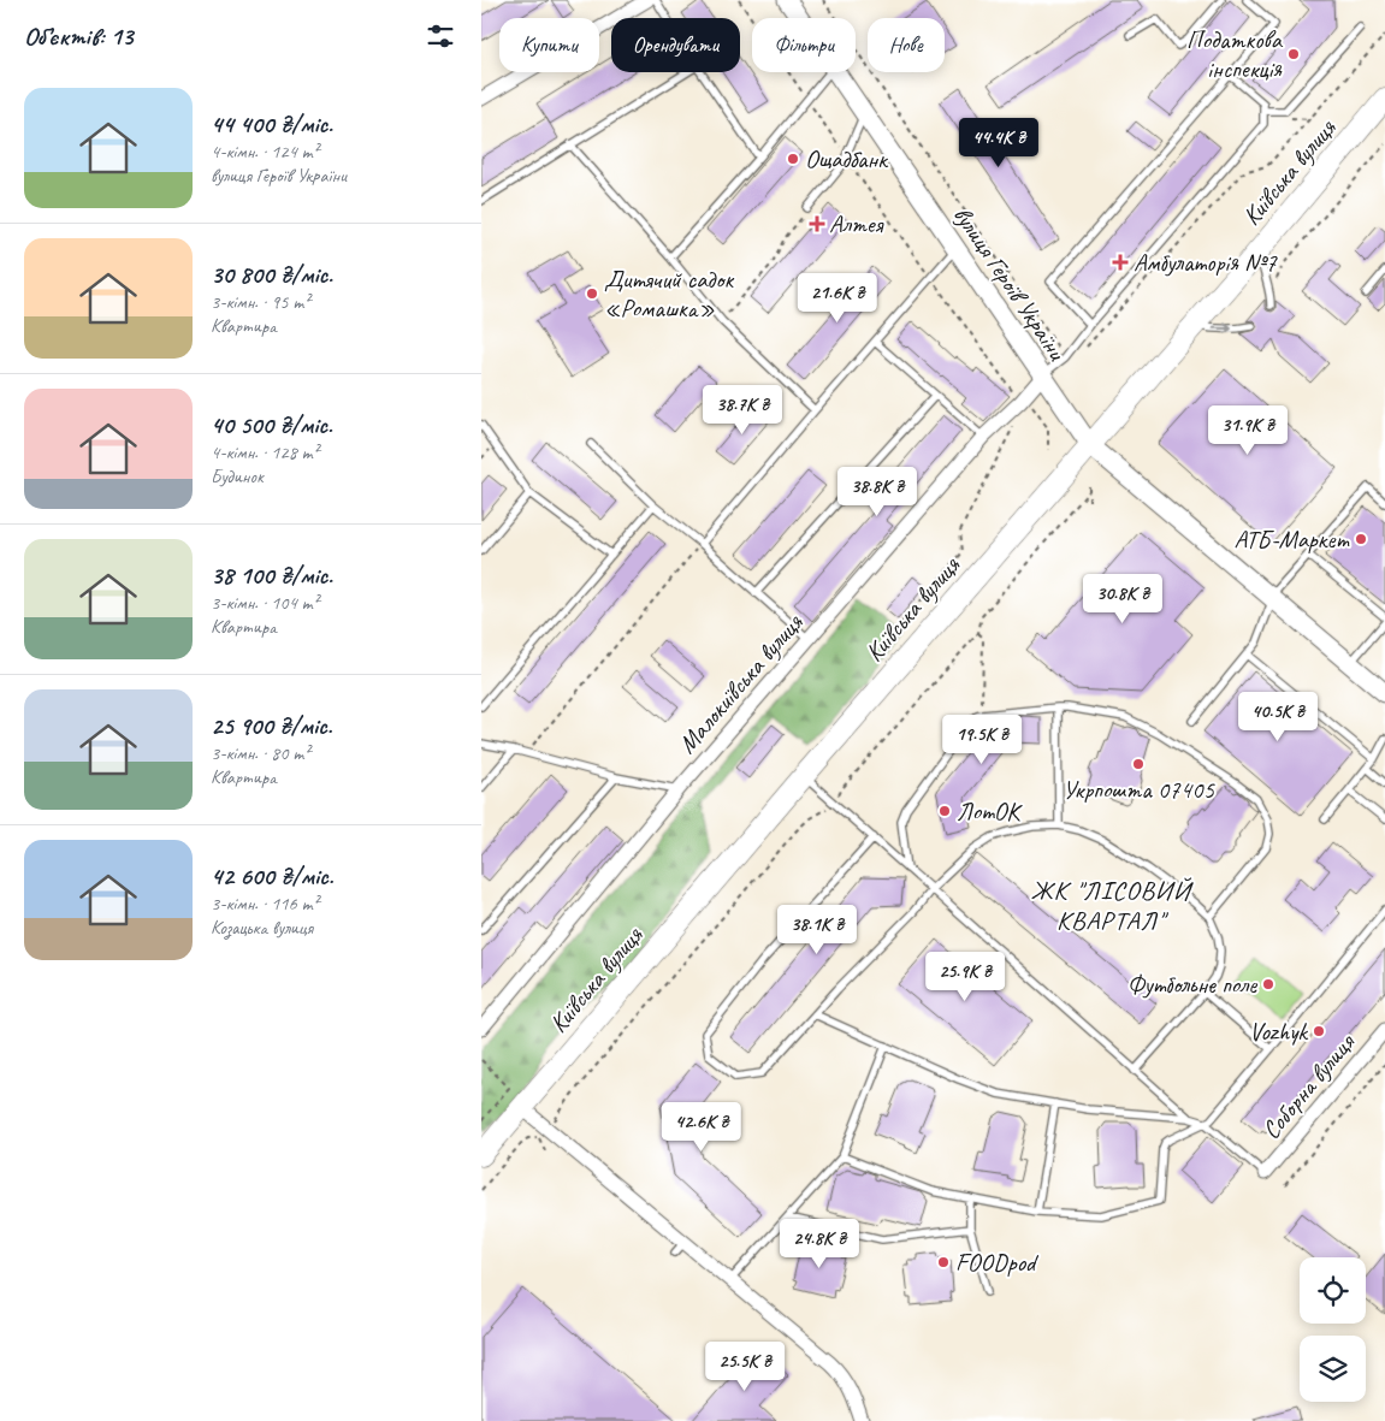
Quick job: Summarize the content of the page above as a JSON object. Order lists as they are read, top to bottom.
{
  "streets": {
    "main road": ["Київська вулиця", "вулиця Героїв України"],
    "street": ["Малокиївська вулиця", "Соборна вулиця"]
  },
  "crossings": [
    ["Київська вулиця", "вулиця Героїв України"],
    ["вулиця Героїв України", "Малокиївська вулиця"]
  ],
  "districts": ["ЖК \"ЛІСОВИЙ КВАРТАЛ\""],
  "places": {
    "other": [
      "Податкова інспекція",
      "Ощадбанк",
      "Дитячий садок «Ромашка»",
      "АТБ-Маркет",
      "Укрпошта 07405",
      "ЛотОК",
      "Футбольне поле",
      "Vozhyk",
      "FOODpod"
    ],
    "health": ["Алтея", "Амбулаторія №7"]
  },
  "page": {
    "heading": "Об’єктів: 13",
    "chip": [
      "Купити",
      "Орендувати",
      "Фільтри",
      "Нове"
    ],
    "list": [
      {
        "name": "44 400 ₴/міс.",
        "note": "4-кімн. · 124 m² · вулиця Героїв України"
      },
      {
        "name": "30 800 ₴/міс.",
        "note": "3-кімн. · 95 m² · Квартира"
      },
      {
        "name": "40 500 ₴/міс.",
        "note": "4-кімн. · 128 m² · Будинок"
      },
      {
        "name": "38 100 ₴/міс.",
        "note": "3-кімн. · 104 m² · Квартира"
      },
      {
        "name": "25 900 ₴/міс.",
        "note": "3-кімн. · 80 m² · Квартира"
      },
      {
        "name": "42 600 ₴/міс.",
        "note": "3-кімн. · 116 m² · Козацька вулиця"
      }
    ],
    "price": [
      "44.4K ₴",
      "21.6K ₴",
      "38.7K ₴",
      "31.9K ₴",
      "38.8K ₴",
      "30.8K ₴",
      "40.5K ₴",
      "19.5K ₴",
      "38.1K ₴",
      "25.9K ₴",
      "42.6K ₴",
      "24.8K ₴",
      "25.5K ₴"
    ]
  }
}
